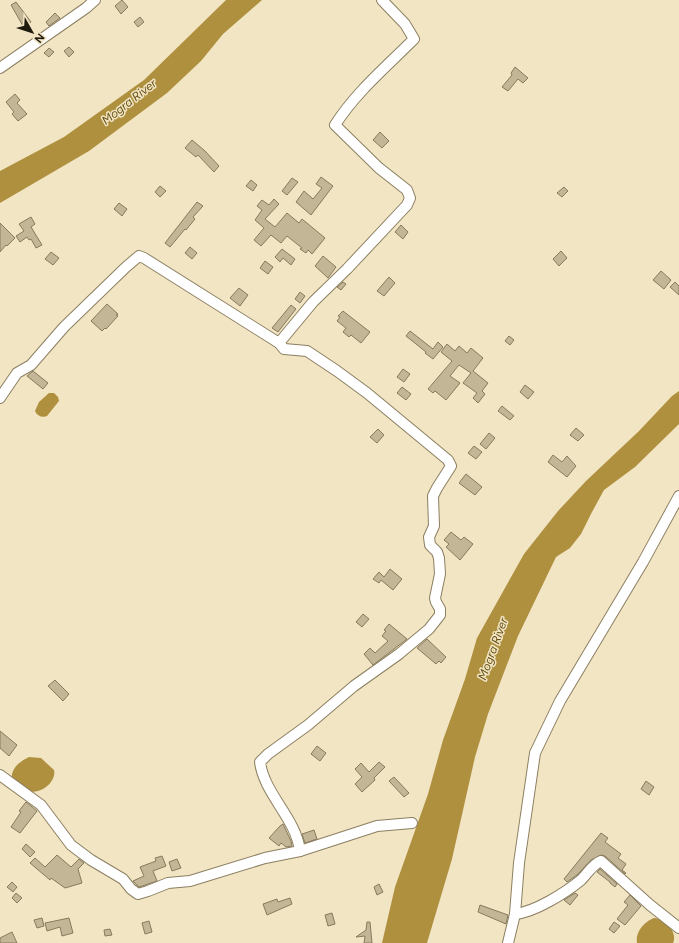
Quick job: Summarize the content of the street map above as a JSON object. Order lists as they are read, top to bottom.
{
  "water": ["Mogra River"],
  "north": "bottom right"
}
